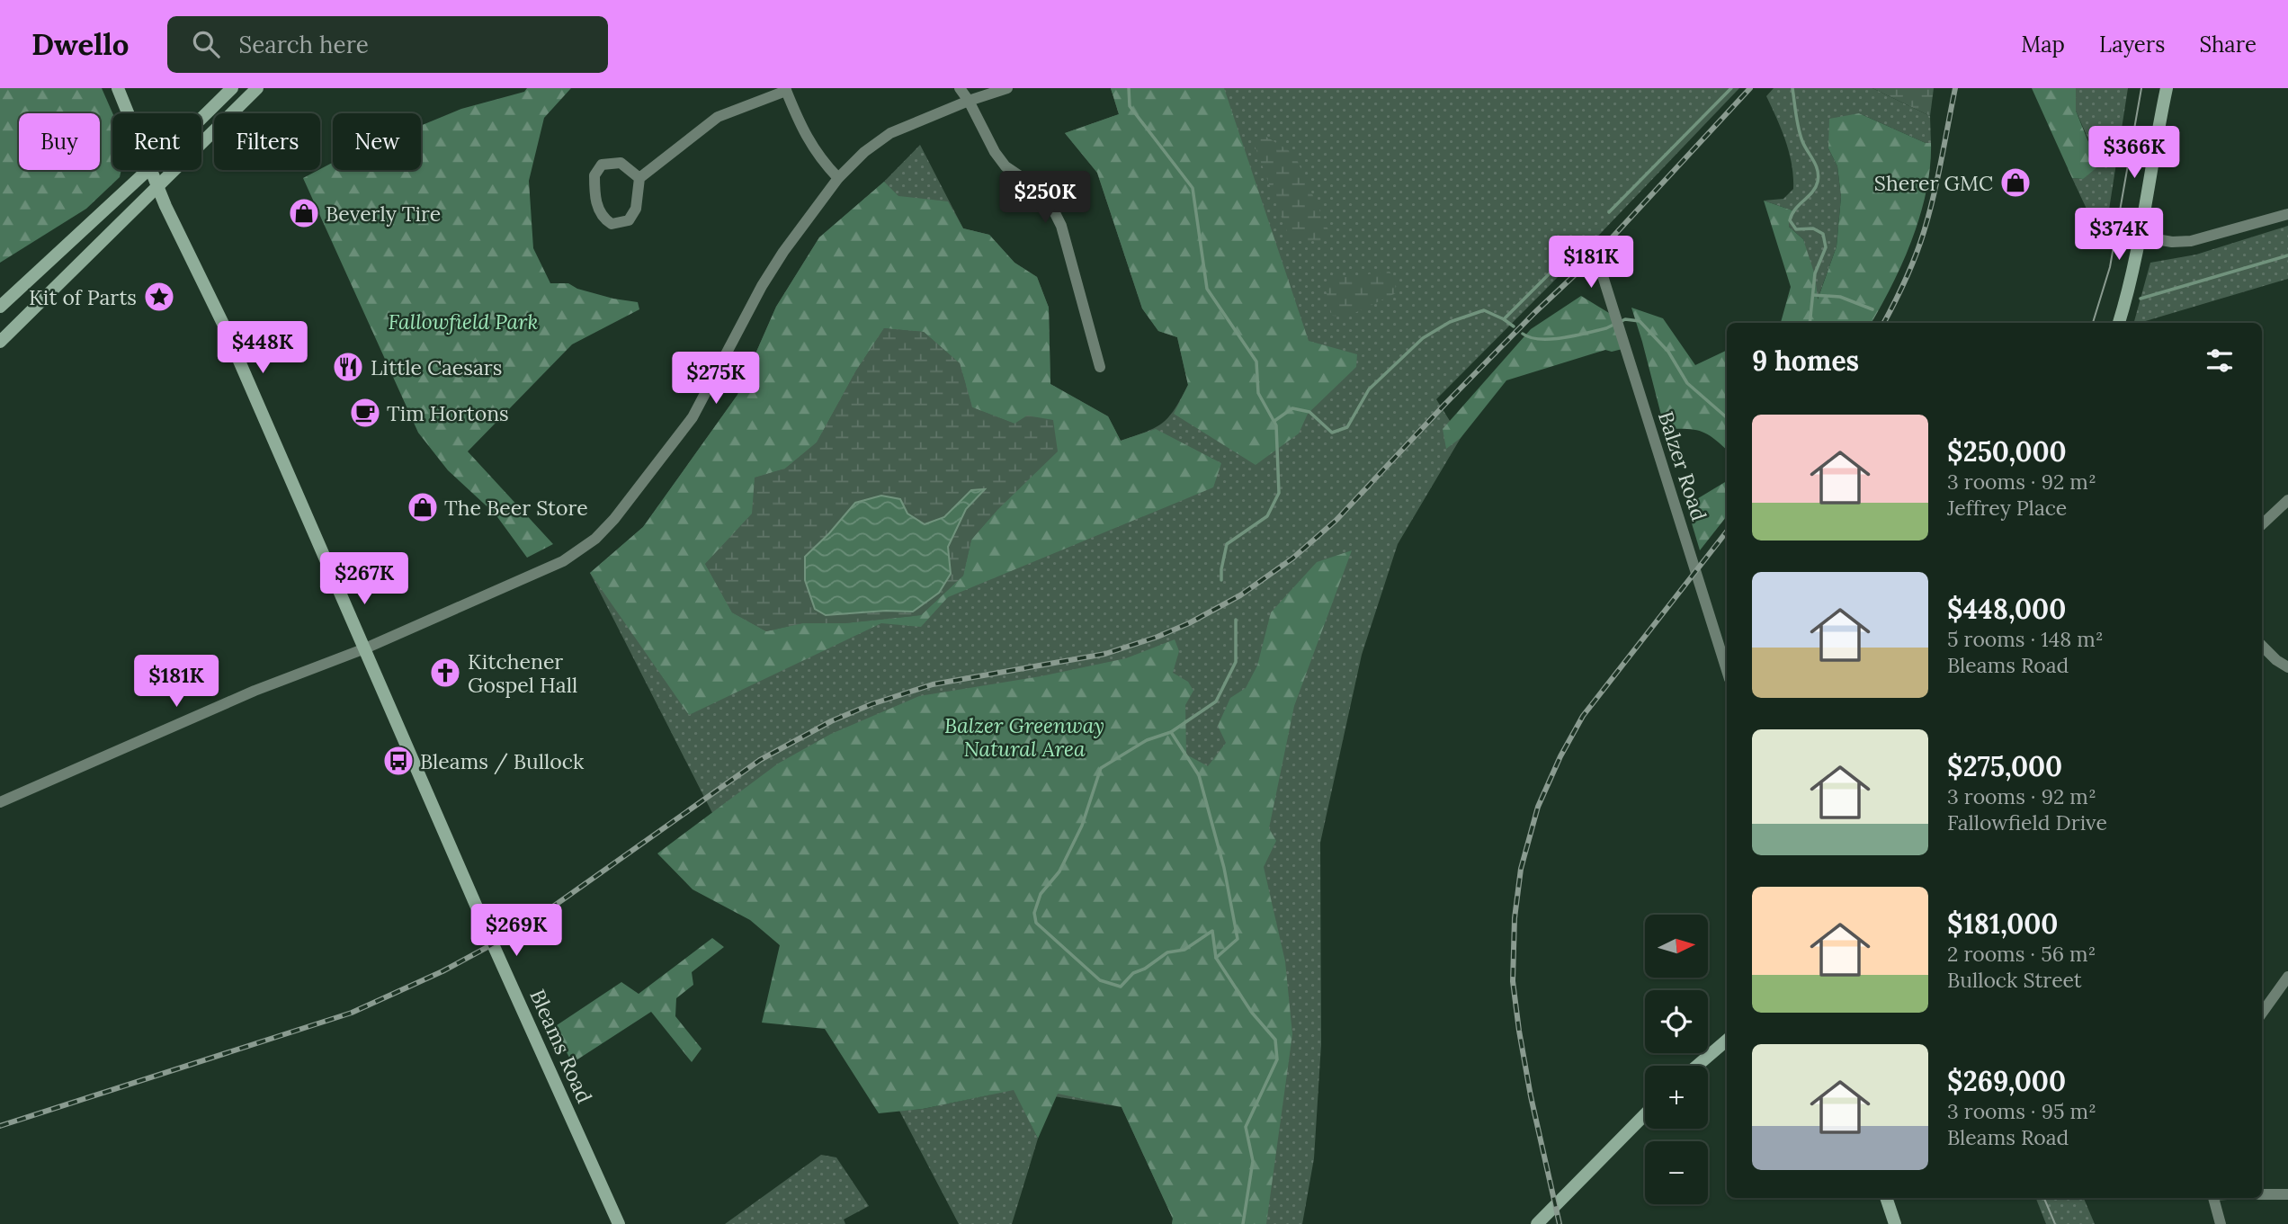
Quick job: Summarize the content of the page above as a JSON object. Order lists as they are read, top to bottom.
{
  "streets": {
    "main road": ["Bleams Road"],
    "street": ["Balzer Road"]
  },
  "parks": ["Fallowfield Park", "Balzer Greenway Natural Area"],
  "places": {
    "shop": ["Sherer GMC", "Beverly Tire", "The Beer Store"],
    "place": ["Kit of Parts"],
    "restaurant": ["Little Caesars"],
    "cafe": ["Tim Hortons"],
    "church": ["Kitchener Gospel Hall"],
    "bus stop": ["Bleams / Bullock"]
  },
  "north": "right",
  "page": {
    "header": "Dwello",
    "search": "Search here",
    "nav": ["Map", "Layers", "Share"],
    "chip": [
      "Buy",
      "Rent",
      "Filters",
      "New"
    ],
    "price": [
      "$366K",
      "$250K",
      "$374K",
      "$181K",
      "$448K",
      "$275K",
      "$267K",
      "$181K",
      "$269K"
    ],
    "heading": "9 homes",
    "list": [
      {
        "name": "$250,000",
        "note": "3 rooms · 92 m² · Jeffrey Place"
      },
      {
        "name": "$448,000",
        "note": "5 rooms · 148 m² · Bleams Road"
      },
      {
        "name": "$275,000",
        "note": "3 rooms · 92 m² · Fallowfield Drive"
      },
      {
        "name": "$181,000",
        "note": "2 rooms · 56 m² · Bullock Street"
      },
      {
        "name": "$269,000",
        "note": "3 rooms · 95 m² · Bleams Road"
      }
    ],
    "map_buttons": ["+", "−"]
  }
}
